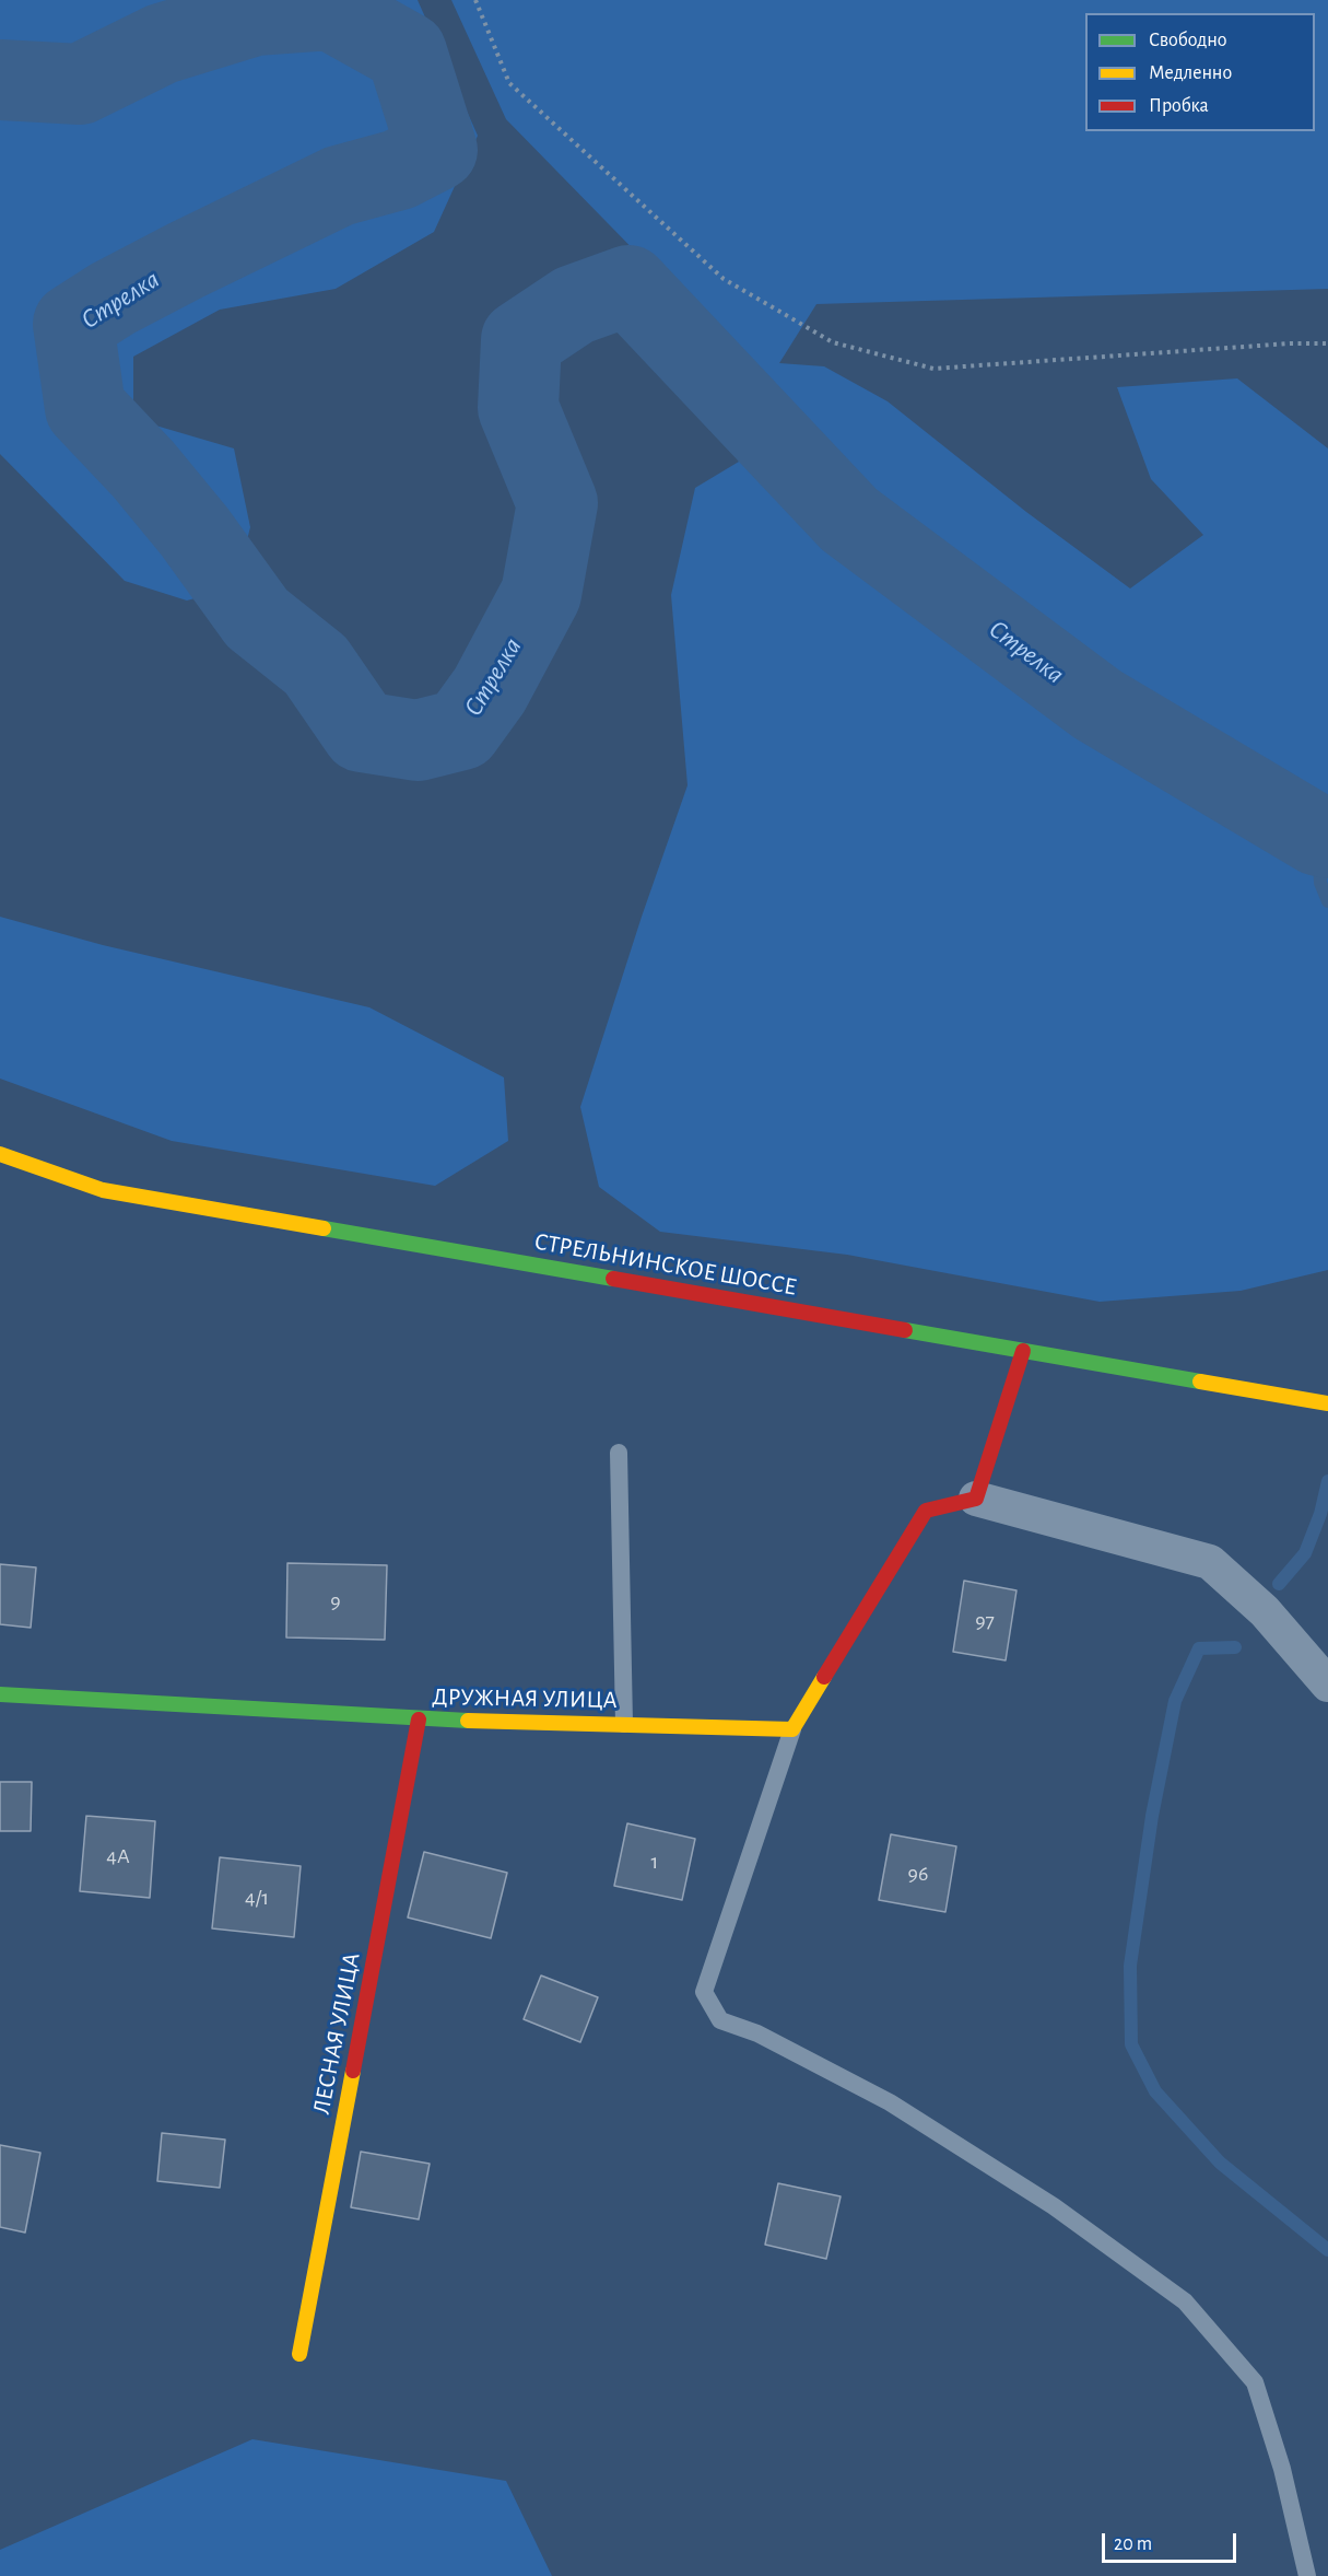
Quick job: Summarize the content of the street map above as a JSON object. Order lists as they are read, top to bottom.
{
  "streets": {
    "street": ["СТРЕЛЬНИНСКОЕ ШОССЕ", "ДРУЖНАЯ УЛИЦА", "ЛЕСНАЯ УЛИЦА"]
  },
  "crossings": [
    ["ДРУЖНАЯ УЛИЦА", "ЛЕСНАЯ УЛИЦА"]
  ],
  "water": ["Стрелка"],
  "house_numbers": [
    "9",
    "97",
    "4А",
    "1",
    "96",
    "4/1"
  ],
  "legend": ["Свободно", "Медленно", "Пробка"],
  "scale_bar": "20 m"
}
